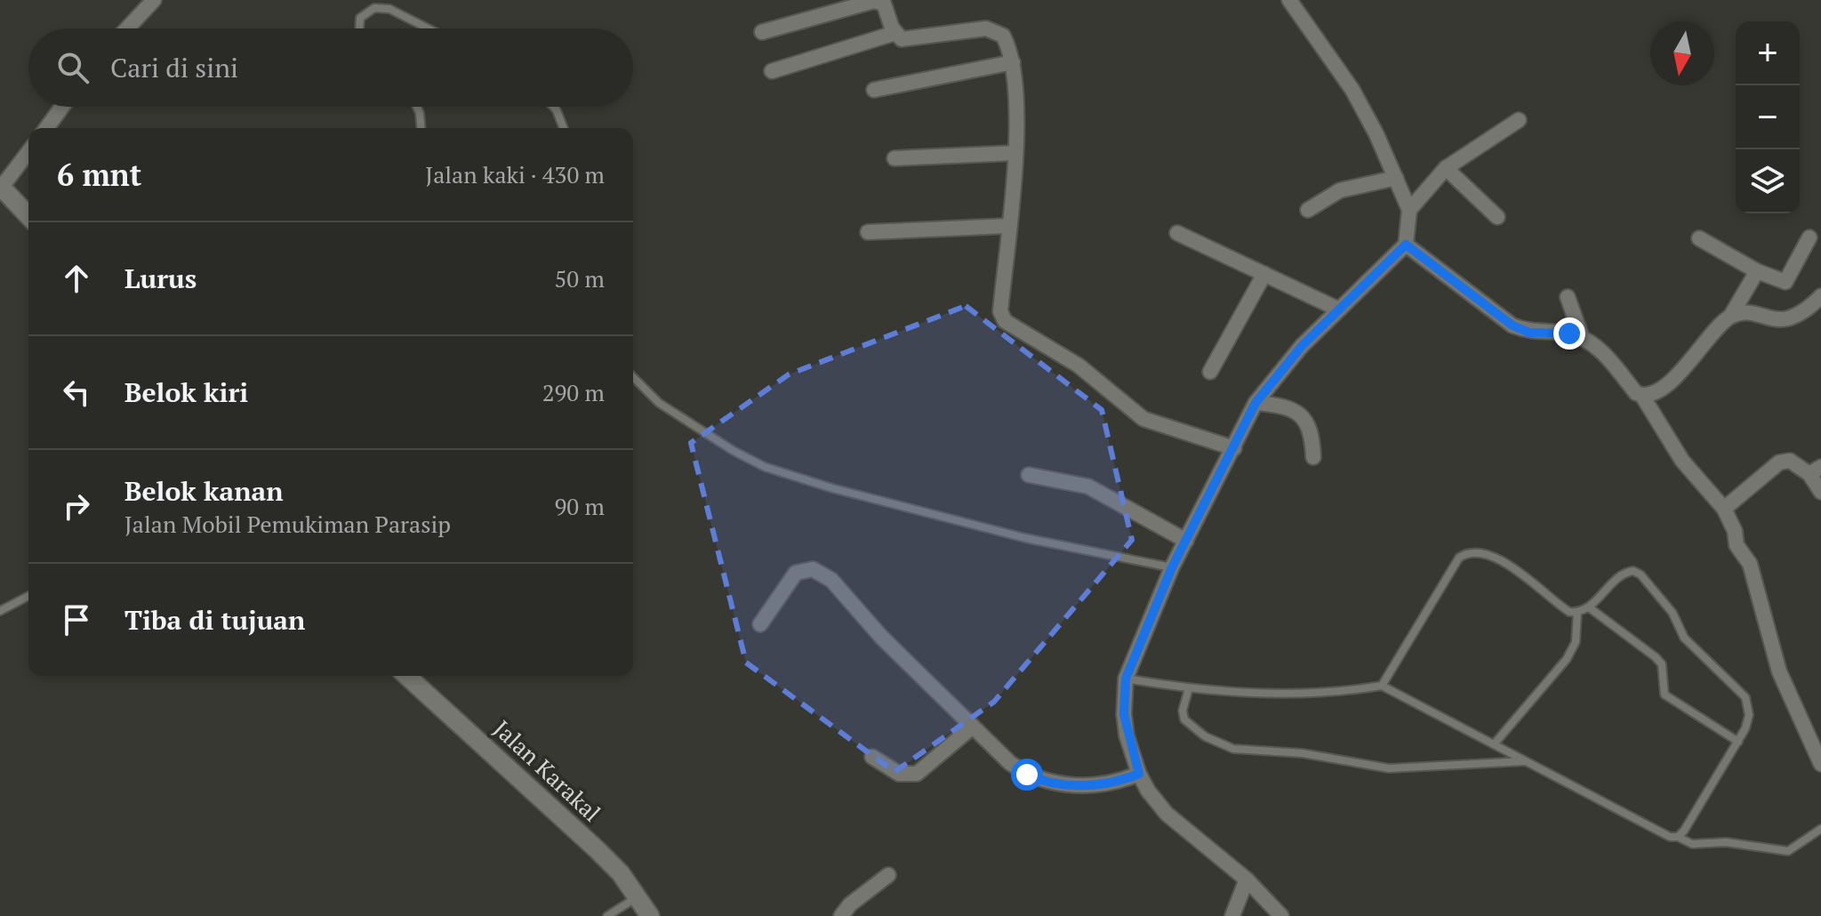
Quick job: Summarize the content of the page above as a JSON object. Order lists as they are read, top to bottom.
{
  "streets": {
    "main road": ["Jalan Karakal"]
  },
  "north": "bottom",
  "page": {
    "map_buttons": ["+", "−"],
    "search": "Cari di sini",
    "heading": ["6 mnt", "Jalan kaki · 430 m"],
    "list": [
      ["Lurus", "50 m"],
      ["Belok kiri", "290 m"],
      ["Belok kanan", "Jalan Mobil Pemukiman Parasip", "90 m"],
      "Tiba di tujuan"
    ]
  }
}
